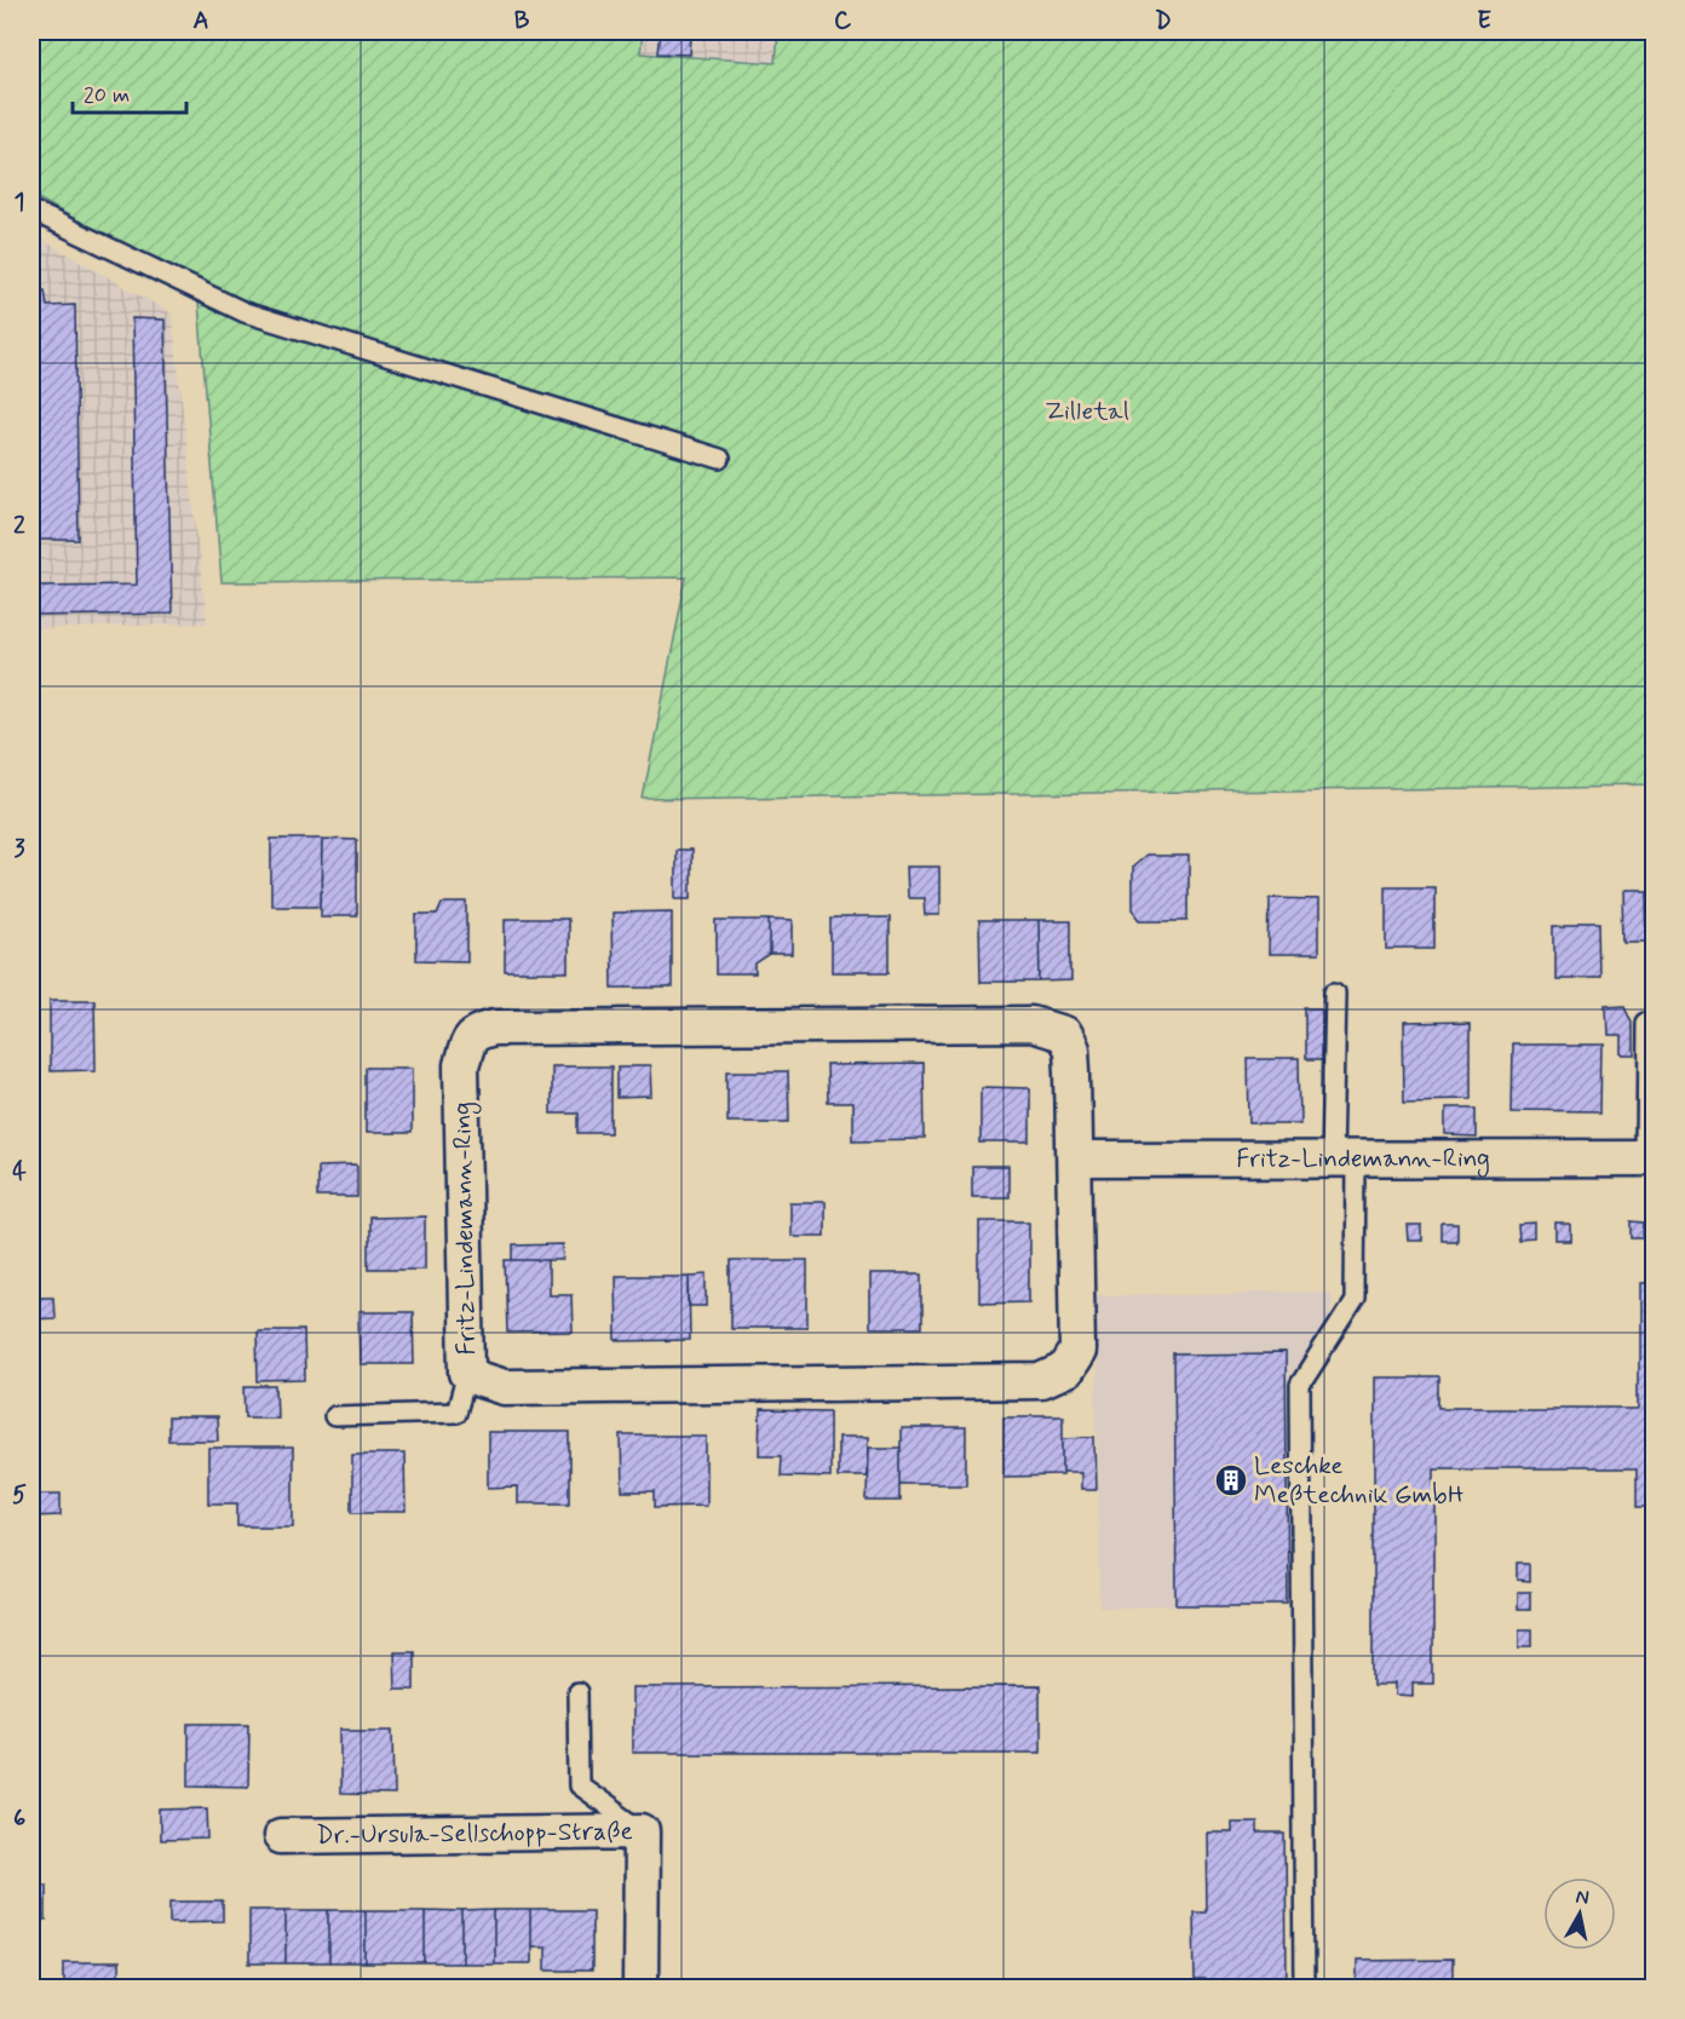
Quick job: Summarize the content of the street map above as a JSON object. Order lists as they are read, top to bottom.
{
  "streets": {
    "street": ["Fritz-Lindemann-Ring", "Dr.-Ursula-Sellschopp-Straße"]
  },
  "parks": ["Zilletal"],
  "places": {
    "building": ["Leschke Meßtechnik GmbH"]
  },
  "scale_bar": "20 m",
  "north": "top",
  "grid": {
    "columns": [
      "A",
      "B",
      "C",
      "D",
      "E"
    ],
    "rows": [
      "1",
      "2",
      "3",
      "4",
      "5",
      "6"
    ]
  }
}
